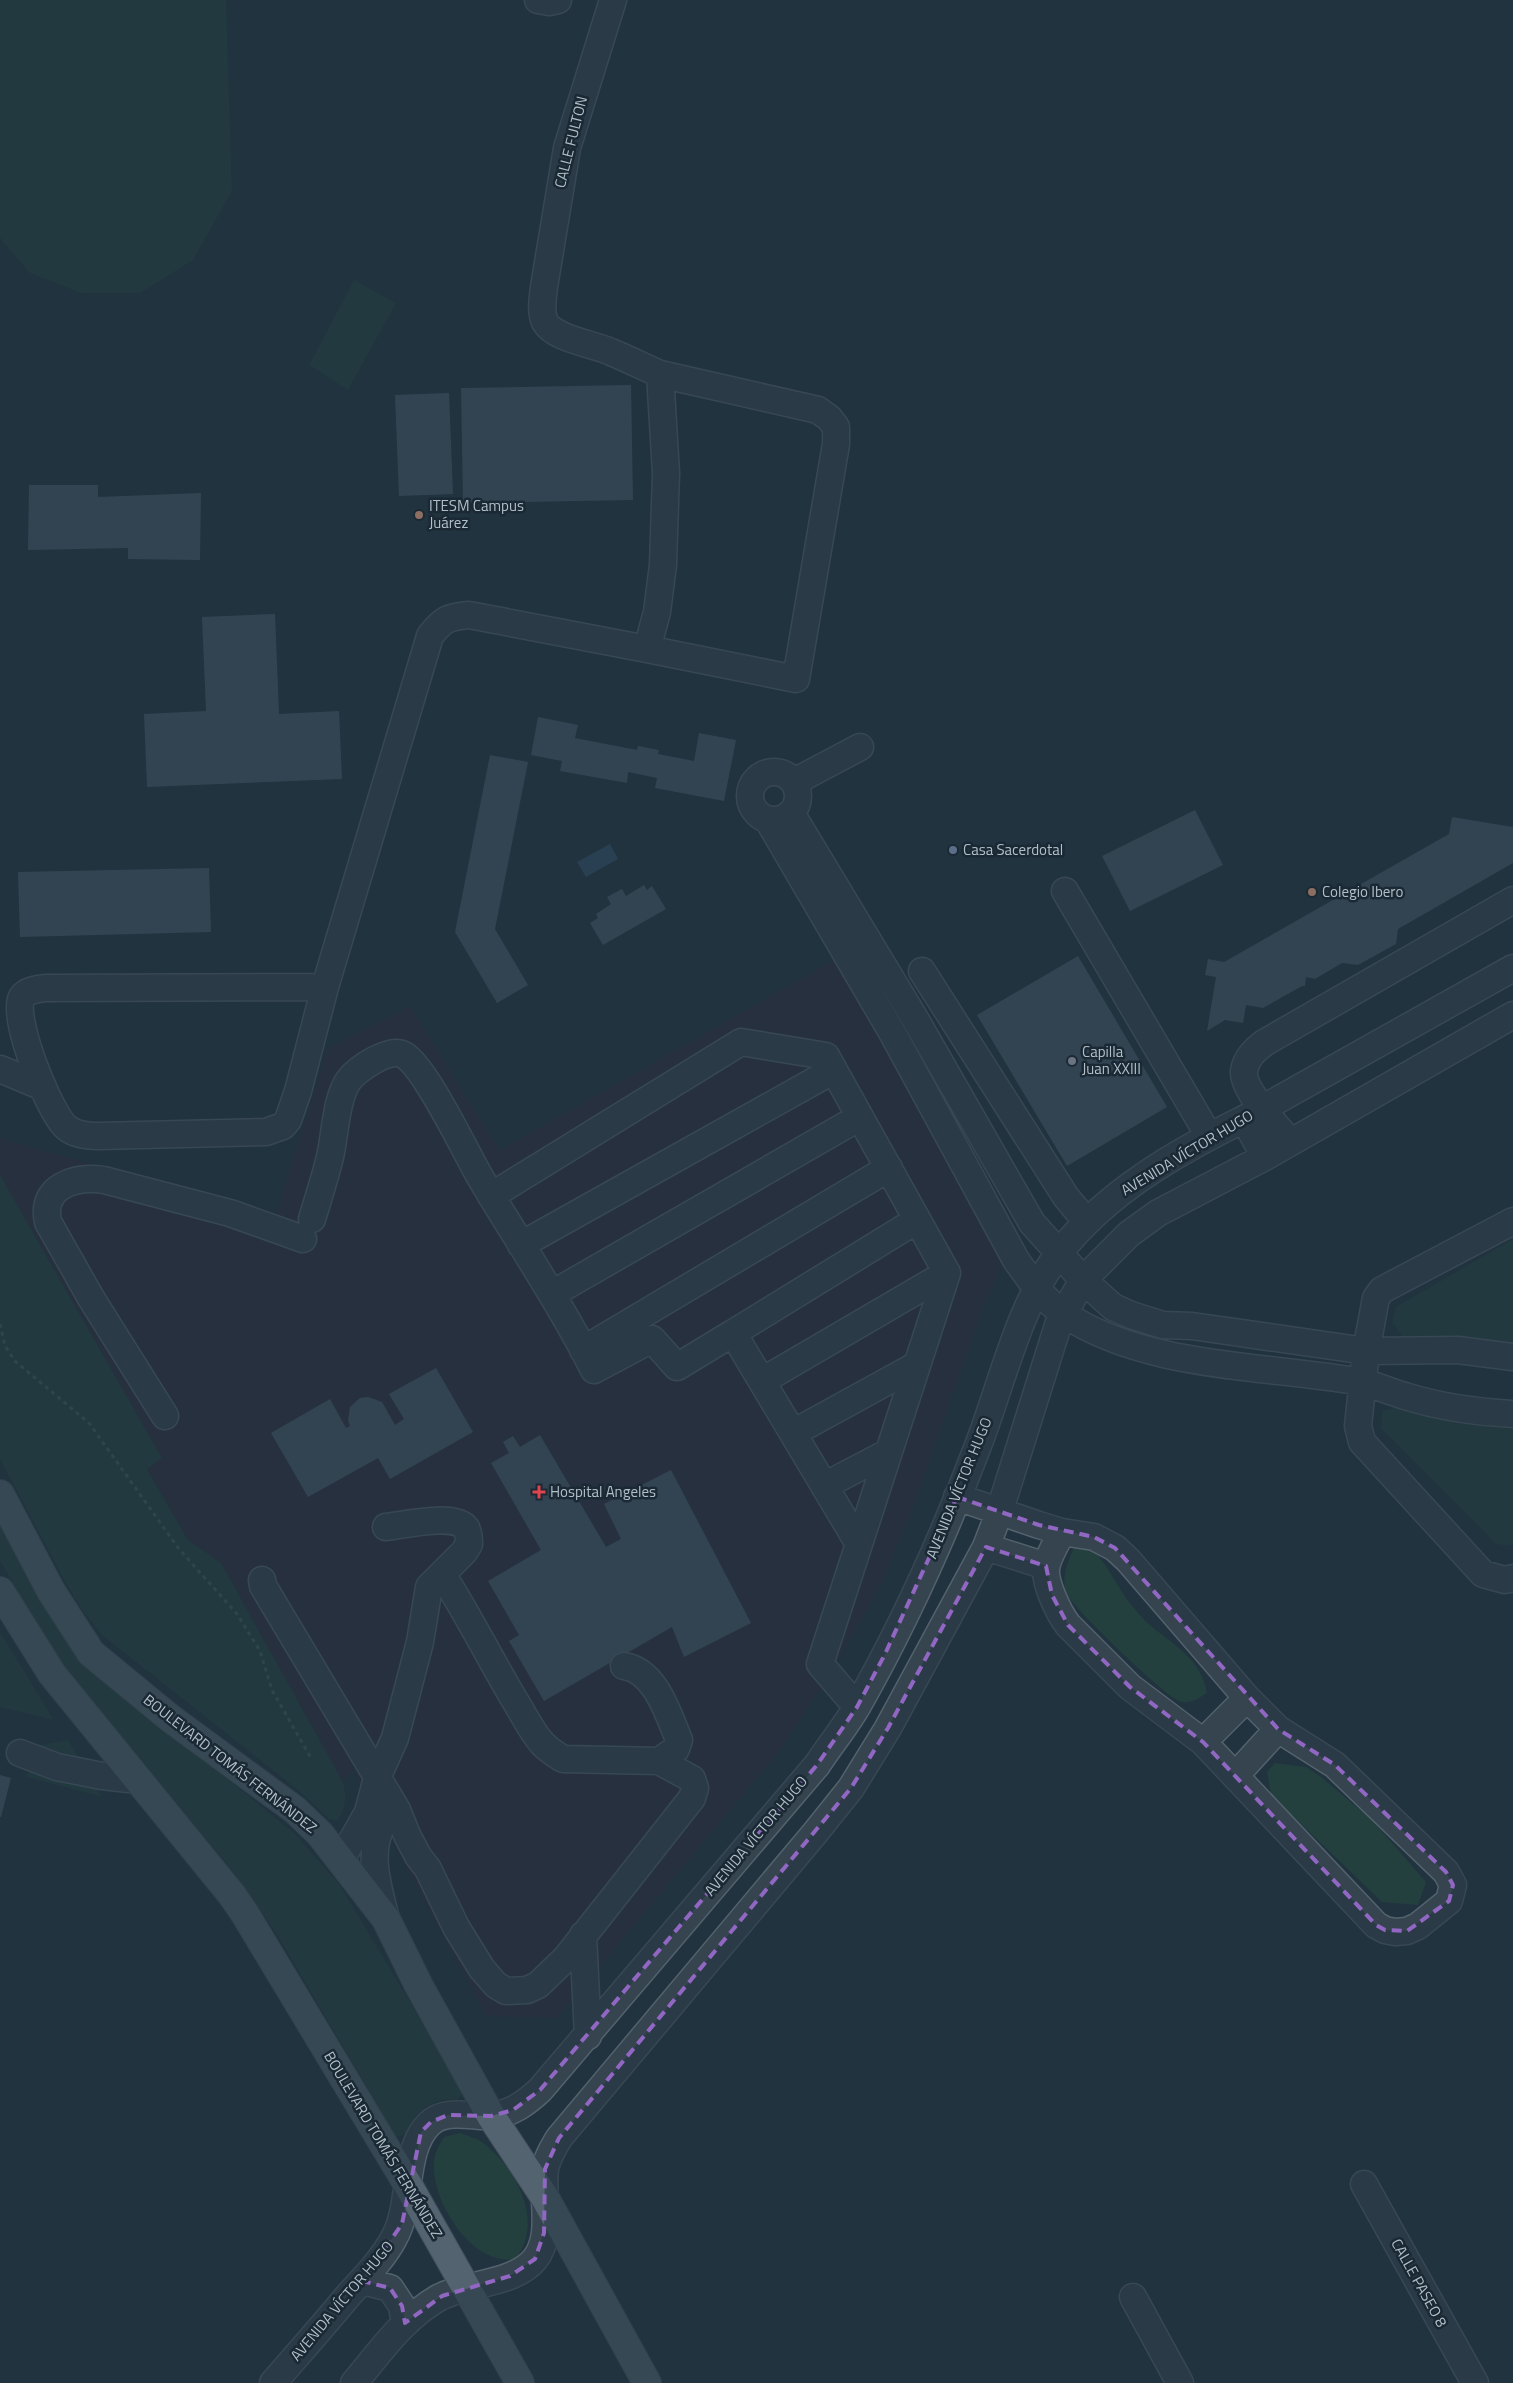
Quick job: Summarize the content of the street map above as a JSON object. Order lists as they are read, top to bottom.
{
  "streets": {
    "main road": ["BOULEVARD TOMÁS FERNÁNDEZ"],
    "street": ["CALLE FULTON", "AVENIDA VÍCTOR HUGO", "CALLE PASEO 8"]
  },
  "crossings": [
    ["AVENIDA VÍCTOR HUGO", "BOULEVARD TOMÁS FERNÁNDEZ"]
  ],
  "places": {
    "other": [
      "ITESM Campus Juárez",
      "Casa Sacerdotal",
      "Colegio Ibero",
      "Capilla Juan XXIII"
    ],
    "health": ["Hospital Angeles"]
  }
}
